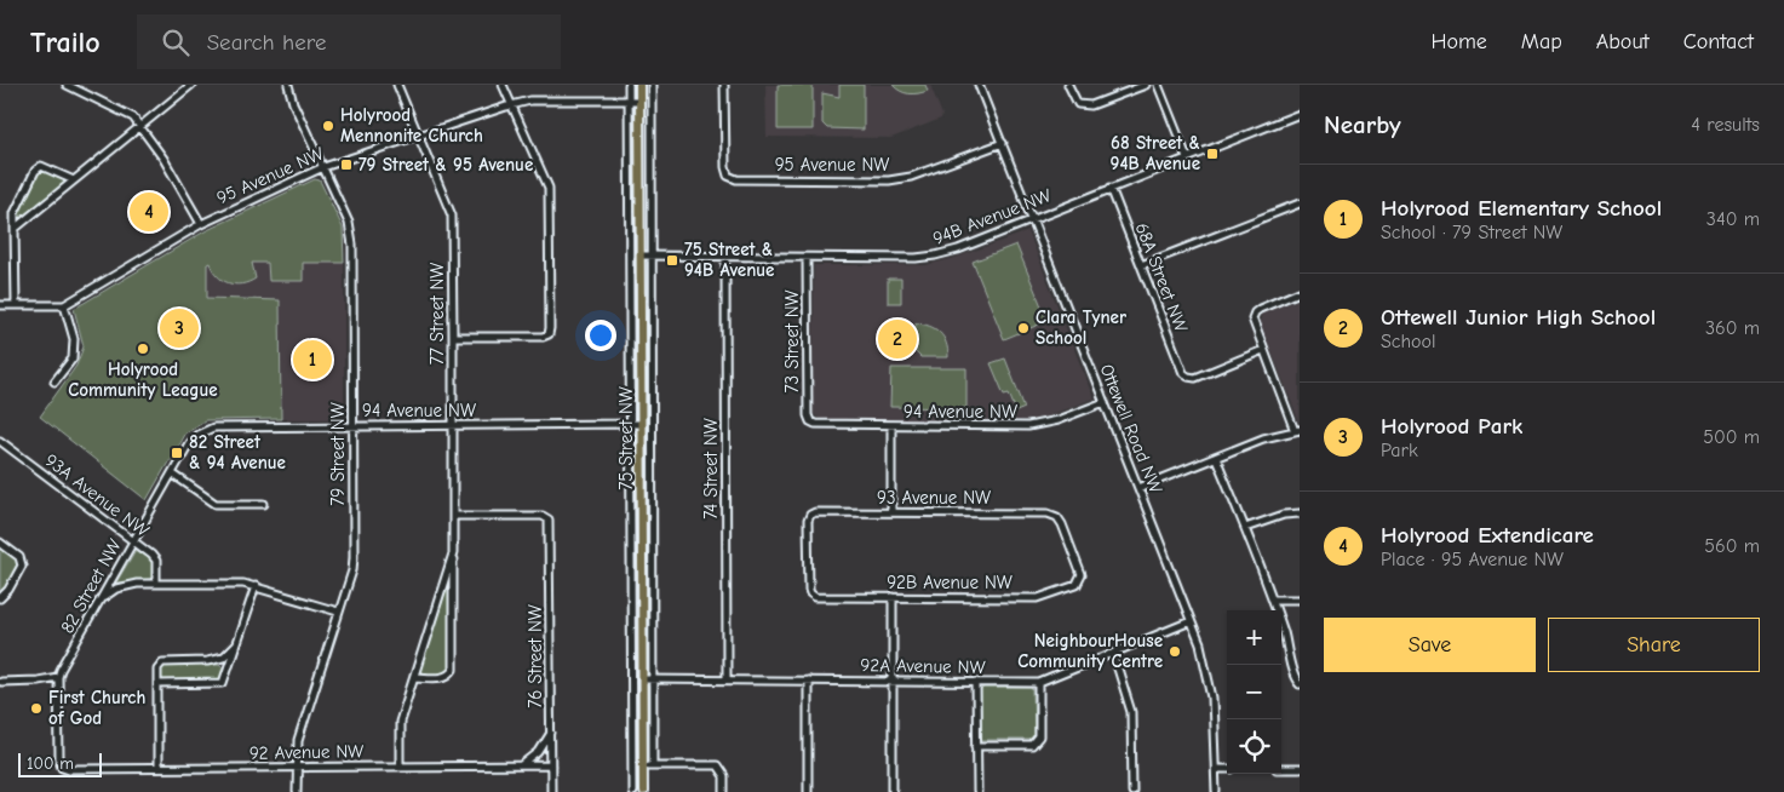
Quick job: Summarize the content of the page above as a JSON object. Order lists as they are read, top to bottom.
{
  "streets": {
    "main road": ["75 Street NW"],
    "street": [
      "95 Avenue NW",
      "94B Avenue NW",
      "68A Street NW",
      "77 Street NW",
      "73 Street NW",
      "94 Avenue NW",
      "Ottewell Road NW",
      "79 Street NW",
      "74 Street NW",
      "93A Avenue NW",
      "93 Avenue NW",
      "92B Avenue NW",
      "82 Street NW",
      "76 Street NW",
      "92A Avenue NW",
      "92 Avenue NW"
    ]
  },
  "crossings": [
    ["95 Avenue NW", "77 Street NW"],
    ["95 Avenue NW", "Ottewell Road NW"],
    ["95 Avenue NW", "75 Street NW"],
    ["95 Avenue NW", "79 Street NW"],
    ["94B Avenue NW", "68A Street NW"],
    ["94B Avenue NW", "73 Street NW"],
    ["94B Avenue NW", "Ottewell Road NW"],
    ["94B Avenue NW", "75 Street NW"],
    ["94B Avenue NW", "74 Street NW"],
    ["77 Street NW", "94 Avenue NW"],
    ["77 Street NW", "76 Street NW"],
    ["77 Street NW", "92 Avenue NW"],
    ["73 Street NW", "94 Avenue NW"],
    ["94 Avenue NW", "Ottewell Road NW"],
    ["94 Avenue NW", "75 Street NW"],
    ["94 Avenue NW", "79 Street NW"],
    ["94 Avenue NW", "82 Street NW"],
    ["Ottewell Road NW", "92A Avenue NW"],
    ["75 Street NW", "92A Avenue NW"],
    ["79 Street NW", "92 Avenue NW"],
    ["74 Street NW", "92A Avenue NW"],
    ["93A Avenue NW", "82 Street NW"],
    ["93 Avenue NW", "92B Avenue NW"],
    ["82 Street NW", "92 Avenue NW"],
    ["76 Street NW", "92 Avenue NW"]
  ],
  "places": {
    "other": [
      "Holyrood Mennonite Church",
      "Clara Tyner School",
      "Holyrood Community League",
      "NeighbourHouse Community Centre",
      "First Church of God"
    ],
    "transit": [
      "68 Street & 94B Avenue",
      "79 Street & 95 Avenue",
      "75 Street & 94B Avenue",
      "82 Street & 94 Avenue"
    ]
  },
  "scale_bar": "100 m",
  "page": {
    "header": "Trailo",
    "search": "Search here",
    "nav": [
      "Home",
      "Map",
      "About",
      "Contact"
    ],
    "heading": ["Nearby", "4 results"],
    "list": [
      {
        "mark": "1",
        "name": "Holyrood Elementary School",
        "note": "School · 79 Street NW",
        "value": "340 m"
      },
      {
        "mark": "2",
        "name": "Ottewell Junior High School",
        "note": "School",
        "value": "360 m"
      },
      {
        "mark": "3",
        "name": "Holyrood Park",
        "note": "Park",
        "value": "500 m"
      },
      {
        "mark": "4",
        "name": "Holyrood Extendicare",
        "note": "Place · 95 Avenue NW",
        "value": "560 m"
      }
    ],
    "pins": [
      "4",
      "3",
      "2",
      "1"
    ],
    "buttons": ["Save", "Share"],
    "map_buttons": ["+", "−"],
    "scale": "100 m"
  }
}
